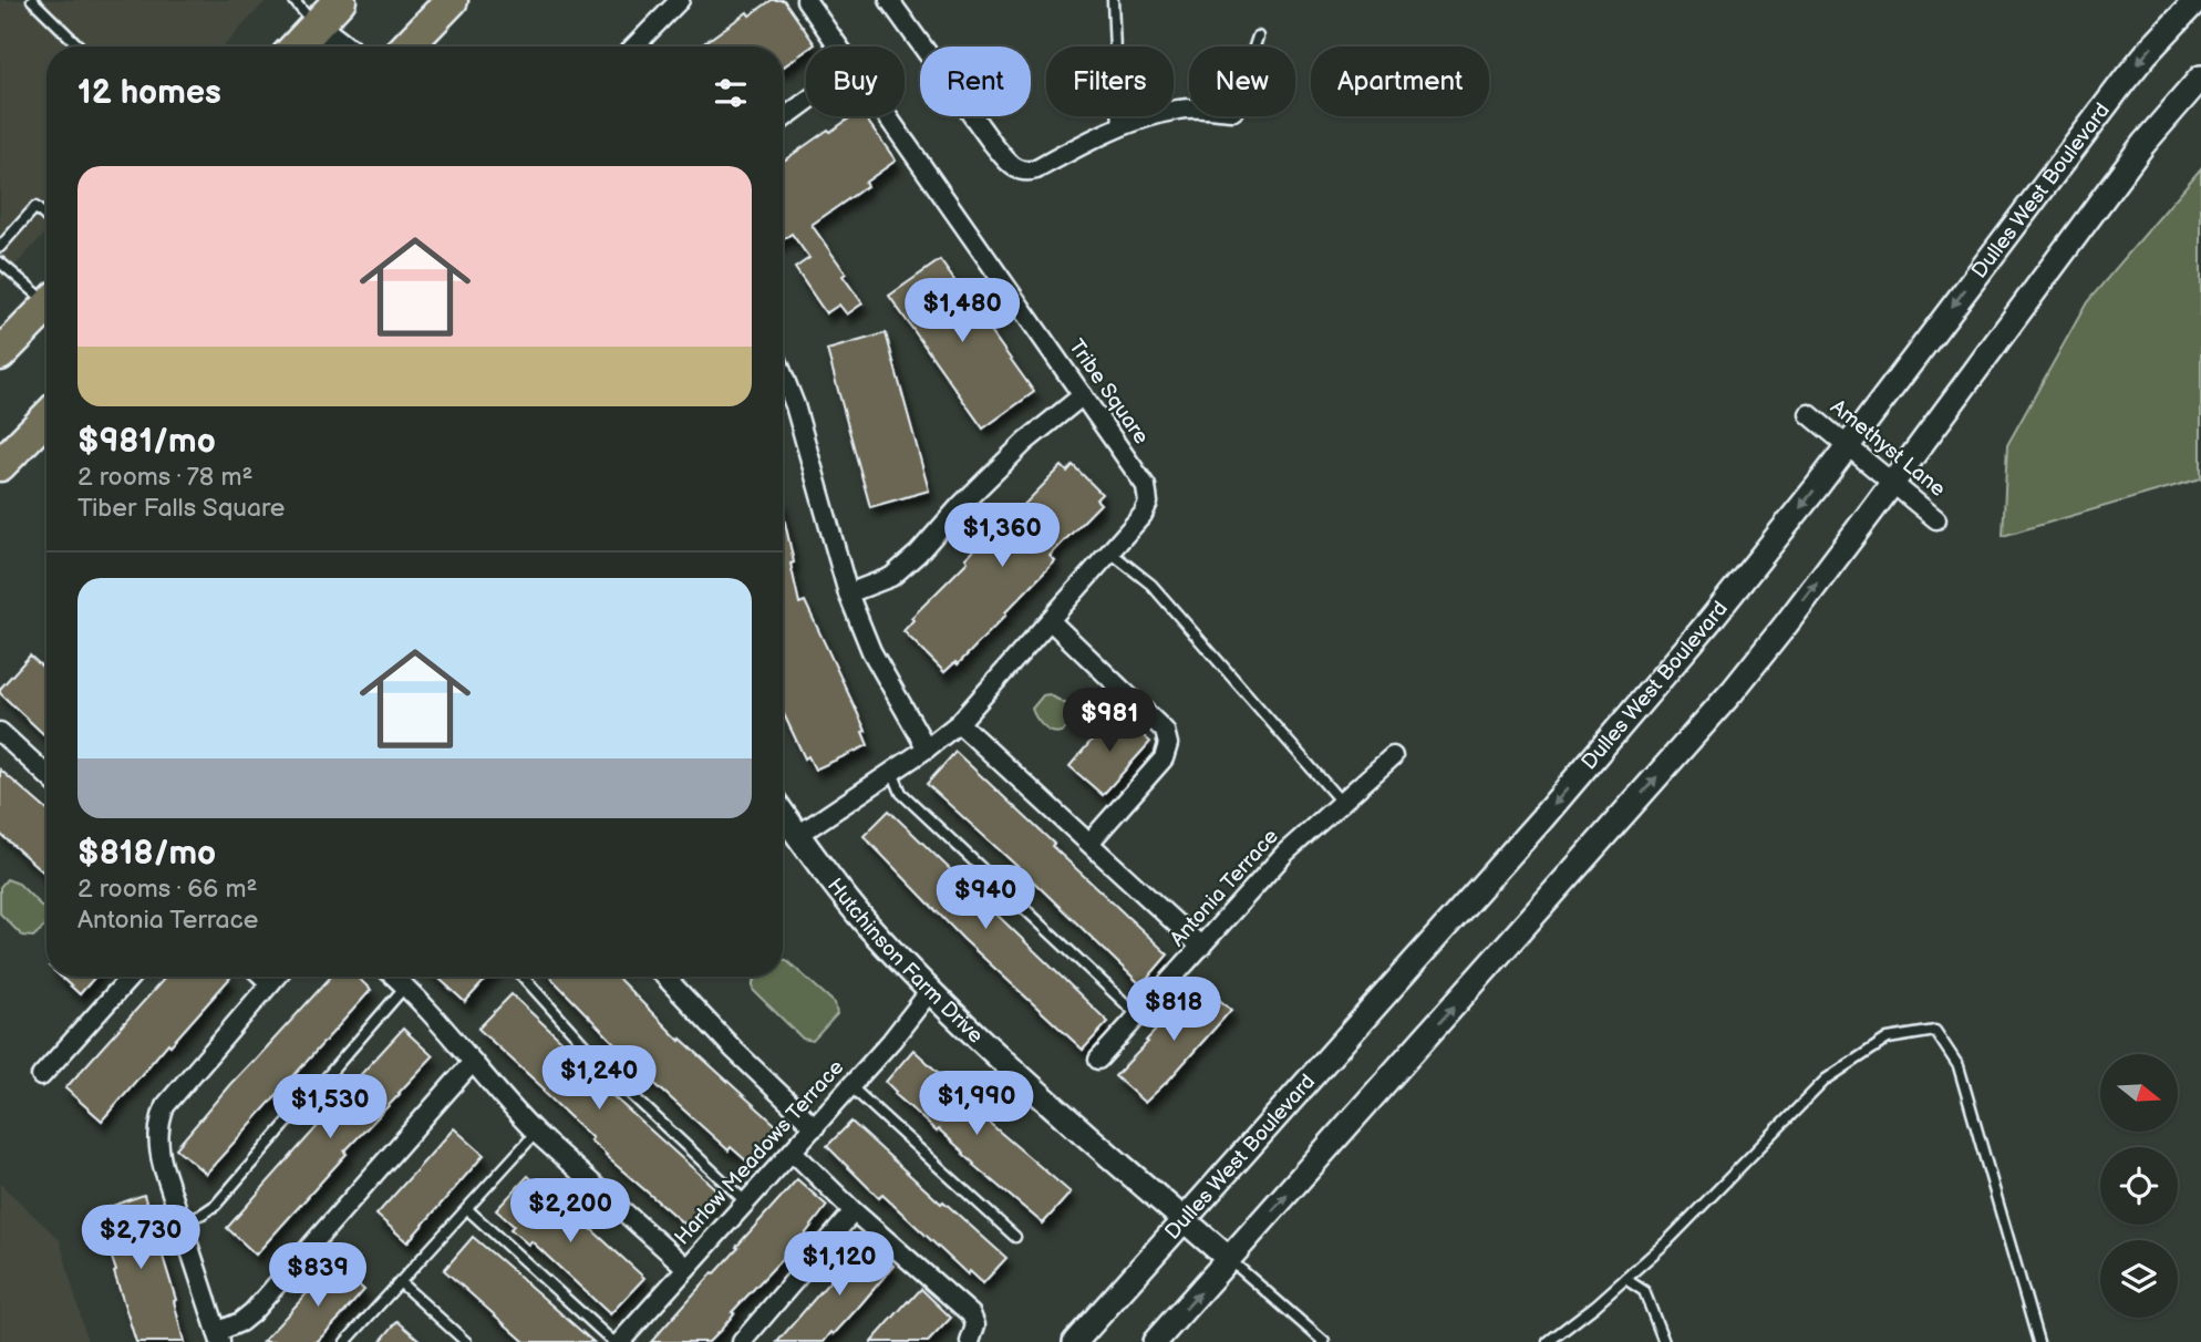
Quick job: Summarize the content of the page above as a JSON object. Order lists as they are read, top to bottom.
{
  "streets": {
    "street": [
      "Dulles West Boulevard",
      "Tribe Square",
      "Amethyst Lane",
      "Antonia Terrace",
      "Hutchinson Farm Drive",
      "Harlow Meadows Terrace"
    ]
  },
  "crossings": [
    ["Dulles West Boulevard", "Amethyst Lane"],
    ["Dulles West Boulevard", "Hutchinson Farm Drive"],
    ["Tribe Square", "Hutchinson Farm Drive"],
    ["Hutchinson Farm Drive", "Harlow Meadows Terrace"]
  ],
  "north": "right",
  "page": {
    "chip": [
      "Buy",
      "Rent",
      "Filters",
      "New",
      "Apartment"
    ],
    "heading": "12 homes",
    "list": [
      {
        "name": "$981/mo",
        "note": "2 rooms · 78 m² · Tiber Falls Square"
      },
      {
        "name": "$818/mo",
        "note": "2 rooms · 66 m² · Antonia Terrace"
      }
    ],
    "price": [
      "$1,480",
      "$1,360",
      "$981",
      "$940",
      "$818",
      "$1,240",
      "$1,990",
      "$1,530",
      "$2,200",
      "$2,730",
      "$1,120",
      "$839"
    ]
  }
}
